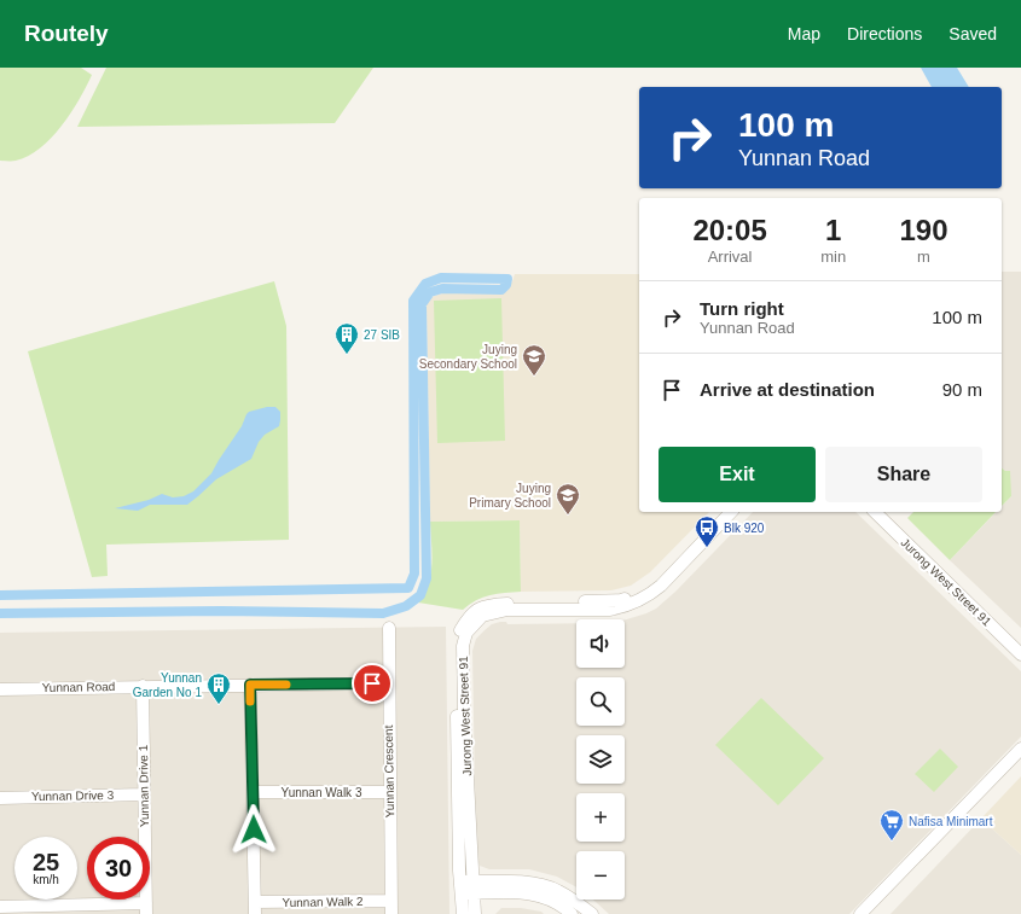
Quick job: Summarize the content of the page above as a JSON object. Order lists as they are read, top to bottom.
{
  "streets": {
    "street": [
      "Jurong West Street 91",
      "Yunnan Road",
      "Yunnan Crescent",
      "Yunnan Drive 1",
      "Yunnan Walk 3",
      "Yunnan Drive 3",
      "Yunnan Walk 2"
    ]
  },
  "crossings": [
    ["Yunnan Road", "Yunnan Crescent"],
    ["Yunnan Road", "Yunnan Drive 1"],
    ["Yunnan Crescent", "Yunnan Walk 3"],
    ["Yunnan Crescent", "Yunnan Walk 2"],
    ["Yunnan Drive 1", "Yunnan Drive 3"]
  ],
  "places": {
    "building": ["27 SIB", "Yunnan Garden No 1"],
    "school or university": ["Juying Secondary School", "Juying Primary School"],
    "bus stop": ["Blk 920"],
    "supermarket": ["Nafisa Minimart"]
  },
  "page": {
    "header": "Routely",
    "nav": ["Map", "Directions", "Saved"],
    "turn": ["100 m", "Yunnan Road"],
    "eta": [
      "20:05",
      "Arrival",
      "1",
      "min",
      "190",
      "m"
    ],
    "list": [
      {
        "name": "Turn right",
        "note": "Yunnan Road",
        "value": "100 m"
      },
      {
        "name": "Arrive at destination",
        "value": "90 m"
      }
    ],
    "buttons": ["Exit", "Share"],
    "map_buttons": ["+", "−"],
    "speed": "25 km/h",
    "limit": "30"
  }
}
